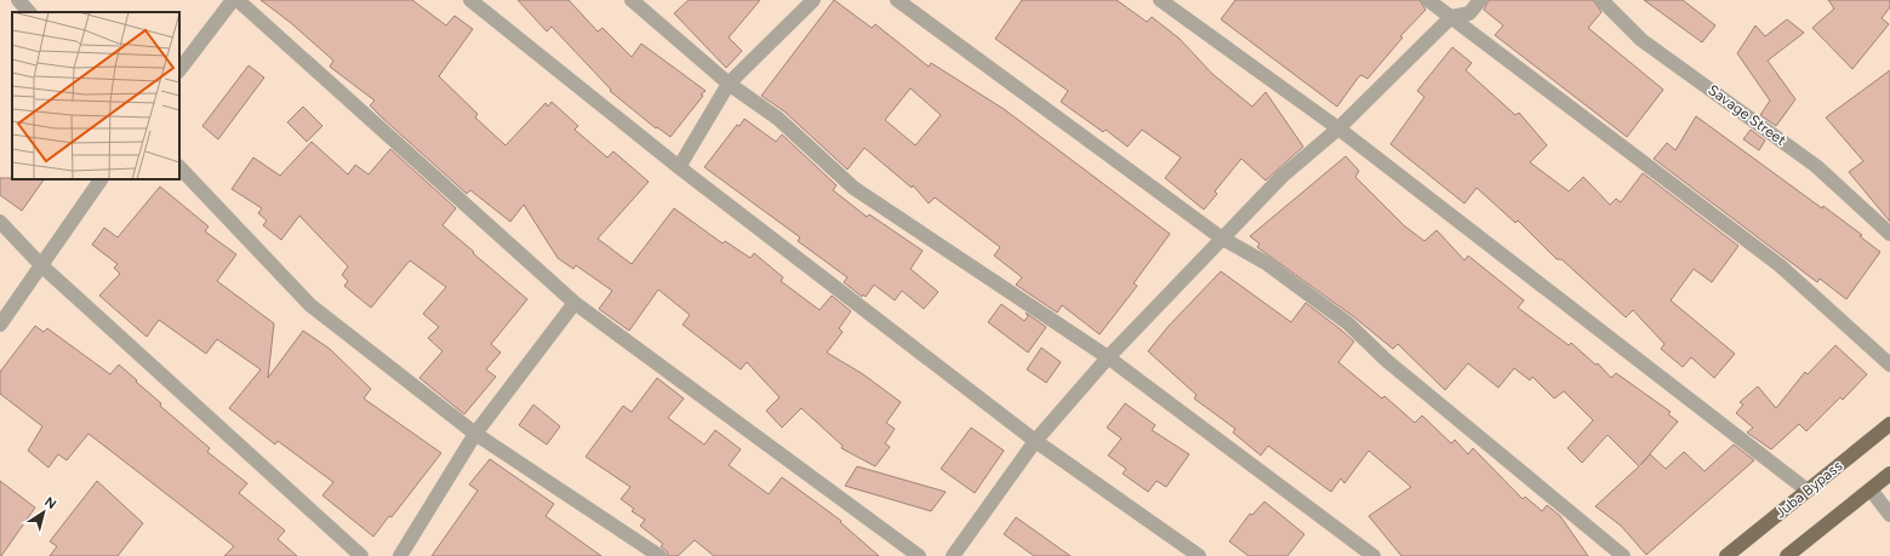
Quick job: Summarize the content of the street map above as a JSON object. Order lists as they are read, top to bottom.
{
  "streets": {
    "main road": ["Juba Bypass"],
    "street": ["Savage Street"]
  },
  "north": "top right"
}
